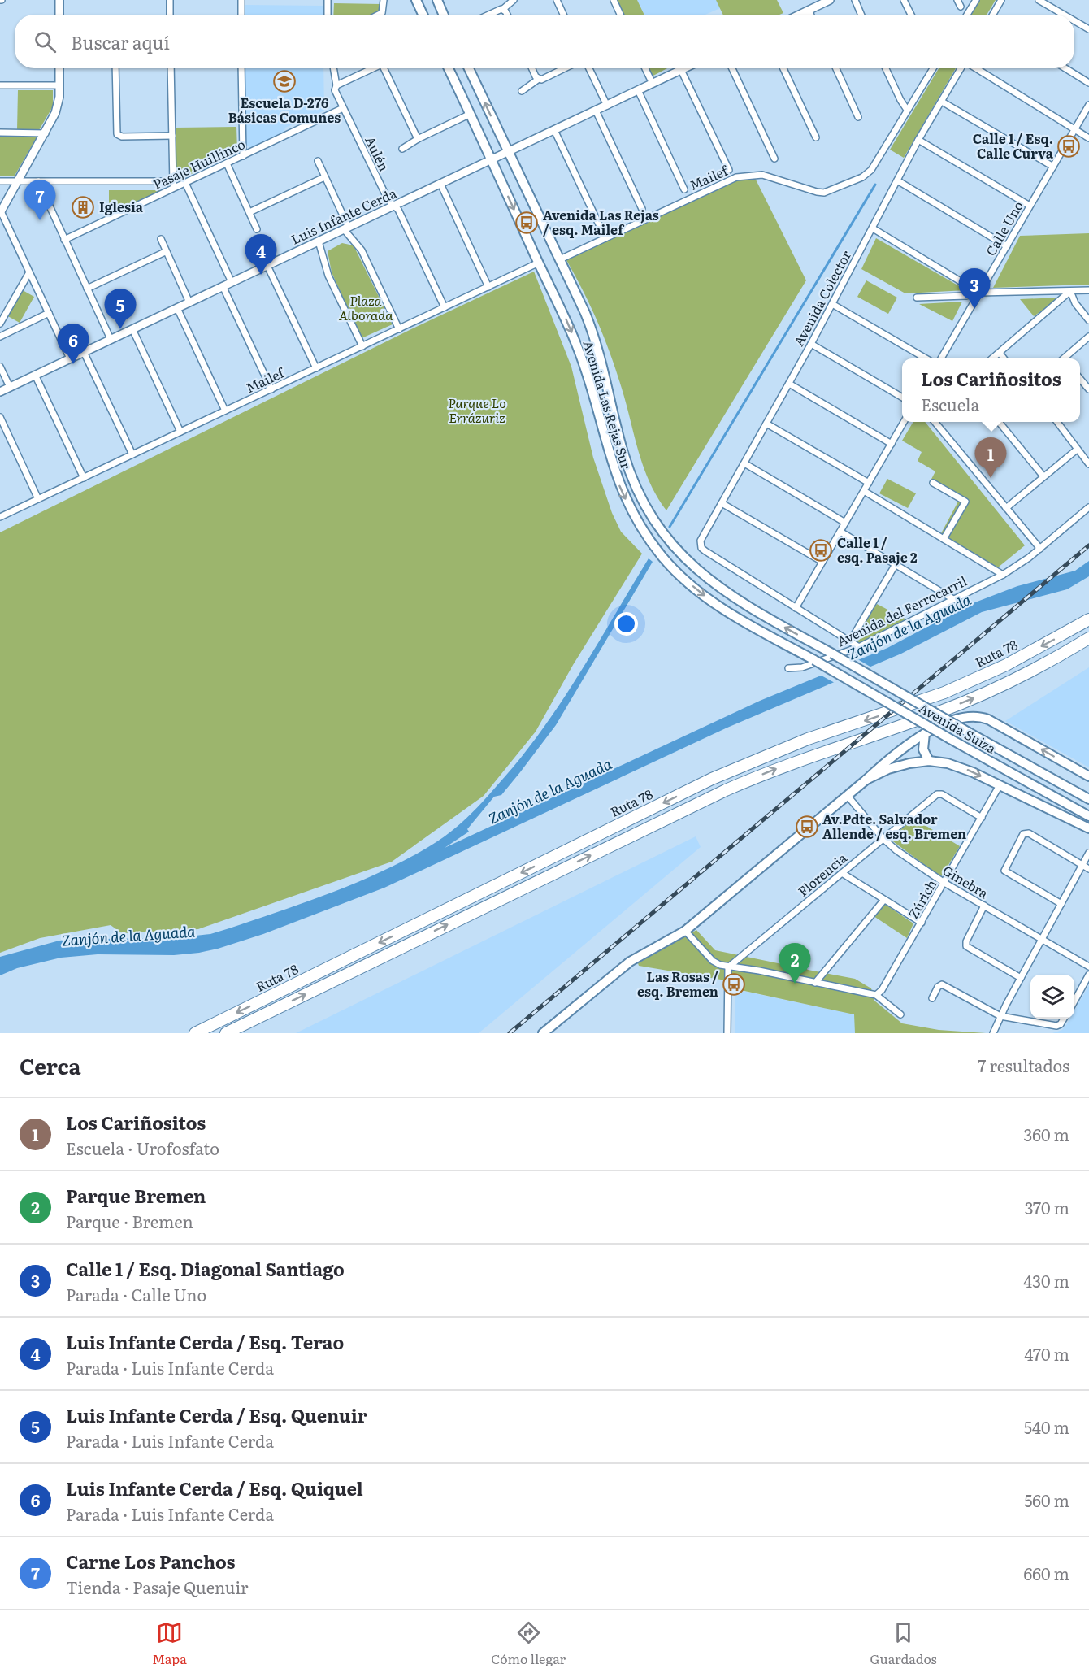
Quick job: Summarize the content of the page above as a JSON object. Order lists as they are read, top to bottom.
{
  "streets": {
    "highway": ["Ruta 78"],
    "main road": ["Avenida Las Rejas Sur", "Avenida Suiza"],
    "street": [
      "Aulén",
      "Pasaje Huillinco",
      "Mailef",
      "Luis Infante Cerda",
      "Calle Uno",
      "Avenida Colector",
      "Avenida del Ferrocarril",
      "Florencia",
      "Ginebra",
      "Zúrich"
    ]
  },
  "crossings": [
    ["Aulén", "Pasaje Huillinco"],
    ["Aulén", "Mailef"],
    ["Aulén", "Luis Infante Cerda"],
    ["Mailef", "Avenida Las Rejas Sur"],
    ["Luis Infante Cerda", "Avenida Las Rejas Sur"],
    ["Avenida Las Rejas Sur", "Avenida Suiza"],
    ["Florencia", "Ginebra"],
    ["Florencia", "Zúrich"],
    ["Ginebra", "Zúrich"]
  ],
  "water": ["Zanjón de la Aguada"],
  "parks": ["Plaza Alborada", "Parque Lo Errázuriz"],
  "places": {
    "school or university": ["Escuela D-276 Básicas Comunes"],
    "bus stop": [
      "Calle 1 / Esq. Calle Curva",
      "Avenida Las Rejas / esq. Mailef",
      "Calle 1 / esq. Pasaje 2",
      "Av.Pdte. Salvador Allende / esq. Bremen",
      "Las Rosas / esq. Bremen"
    ],
    "building": ["Iglesia"]
  },
  "page": {
    "search": "Buscar aquí",
    "pins": [
      "7",
      "4",
      "3",
      "5",
      "6",
      "1",
      "2"
    ],
    "popup": ["Los Cariñositos", "Escuela"],
    "heading": ["Cerca", "7 resultados"],
    "list": [
      {
        "mark": "1",
        "name": "Los Cariñositos",
        "note": "Escuela · Urofosfato",
        "value": "360 m"
      },
      {
        "mark": "2",
        "name": "Parque Bremen",
        "note": "Parque · Bremen",
        "value": "370 m"
      },
      {
        "mark": "3",
        "name": "Calle 1 / Esq. Diagonal Santiago",
        "note": "Parada · Calle Uno",
        "value": "430 m"
      },
      {
        "mark": "4",
        "name": "Luis Infante Cerda / Esq. Terao",
        "note": "Parada · Luis Infante Cerda",
        "value": "470 m"
      },
      {
        "mark": "5",
        "name": "Luis Infante Cerda / Esq. Quenuir",
        "note": "Parada · Luis Infante Cerda",
        "value": "540 m"
      },
      {
        "mark": "6",
        "name": "Luis Infante Cerda / Esq. Quiquel",
        "note": "Parada · Luis Infante Cerda",
        "value": "560 m"
      },
      {
        "mark": "7",
        "name": "Carne Los Panchos",
        "note": "Tienda · Pasaje Quenuir",
        "value": "660 m"
      }
    ],
    "nav": ["Mapa", "Cómo llegar", "Guardados"]
  }
}
